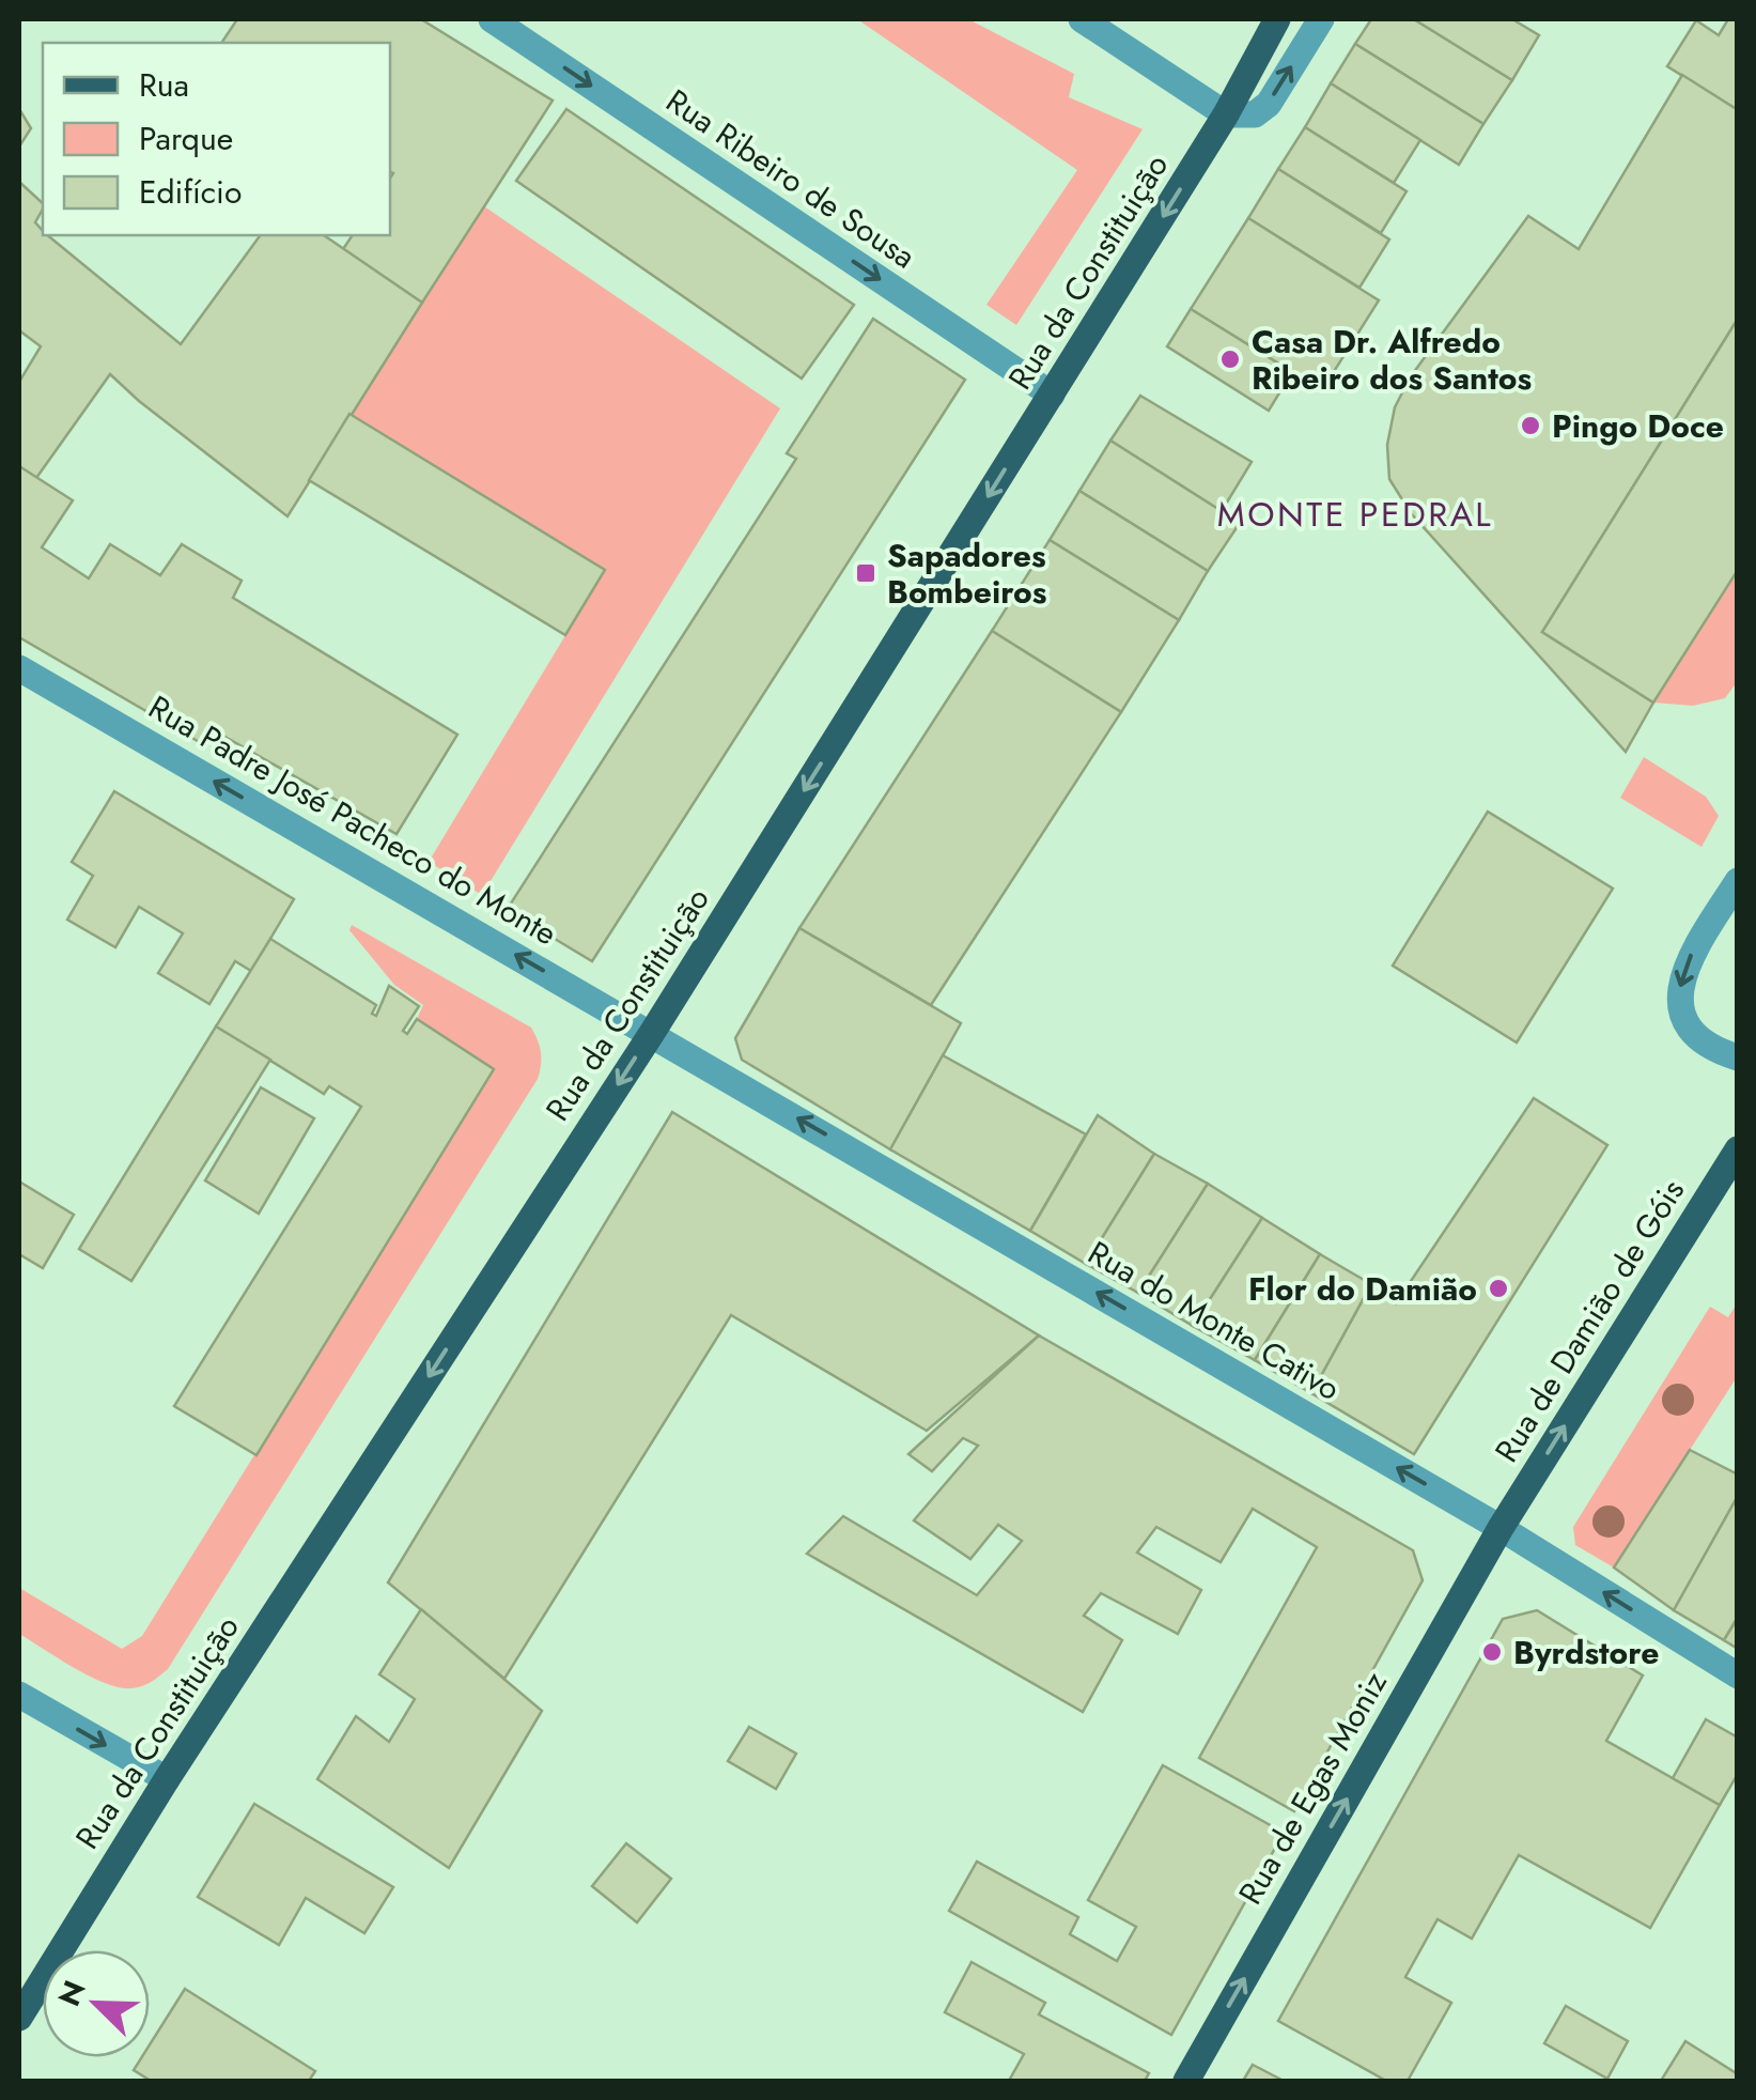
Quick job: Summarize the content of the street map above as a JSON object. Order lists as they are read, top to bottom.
{
  "streets": {
    "main road": ["Rua da Constituição", "Rua de Damião de Góis", "Rua de Egas Moniz"],
    "street": ["Rua Ribeiro de Sousa", "Rua Padre José Pacheco do Monte", "Rua do Monte Cativo"]
  },
  "crossings": [
    ["Rua Ribeiro de Sousa", "Rua da Constituição"],
    ["Rua da Constituição", "Rua Padre José Pacheco do Monte"],
    ["Rua da Constituição", "Rua do Monte Cativo"],
    ["Rua Padre José Pacheco do Monte", "Rua do Monte Cativo"],
    ["Rua do Monte Cativo", "Rua de Damião de Góis"],
    ["Rua do Monte Cativo", "Rua de Egas Moniz"],
    ["Rua de Damião de Góis", "Rua de Egas Moniz"]
  ],
  "one_way": [
    "Rua Ribeiro de Sousa",
    "Rua da Constituição",
    "Rua Padre José Pacheco do Monte",
    "Rua do Monte Cativo",
    "Rua de Damião de Góis",
    "Rua de Egas Moniz"
  ],
  "districts": ["MONTE PEDRAL"],
  "places": {
    "other": [
      "Casa Dr. Alfredo Ribeiro dos Santos",
      "Pingo Doce",
      "Flor do Damião",
      "Byrdstore"
    ],
    "transit": ["Sapadores Bombeiros"]
  },
  "legend": ["Rua", "Parque", "Edifício"],
  "north": "top left"
}
